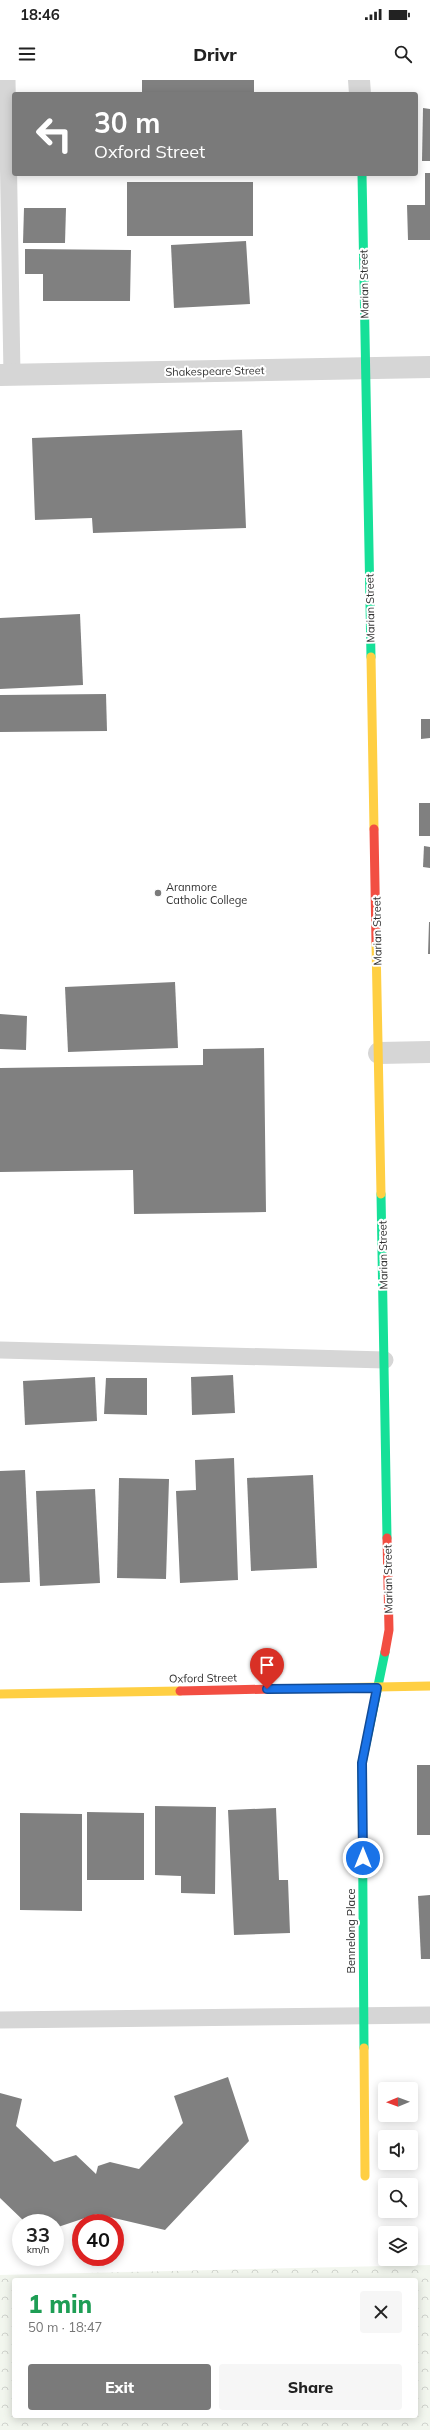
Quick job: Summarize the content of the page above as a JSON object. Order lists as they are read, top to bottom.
{
  "streets": {
    "street": [
      "Marian Street",
      "Shakespeare Street",
      "Oxford Street",
      "Bennelong Place"
    ]
  },
  "crossings": [
    ["Marian Street", "Shakespeare Street"],
    ["Marian Street", "Oxford Street"],
    ["Marian Street", "Bennelong Place"],
    ["Oxford Street", "Bennelong Place"]
  ],
  "places": ["Aranmore Catholic College"],
  "north": "left",
  "page": {
    "status": "18:46",
    "header": "Drivr",
    "turn": ["30 m", "Oxford Street"],
    "speed": "33 km/h",
    "limit": "40",
    "heading": ["1 min", "50 m · 18:47"],
    "buttons": ["Exit", "Share"]
  }
}
